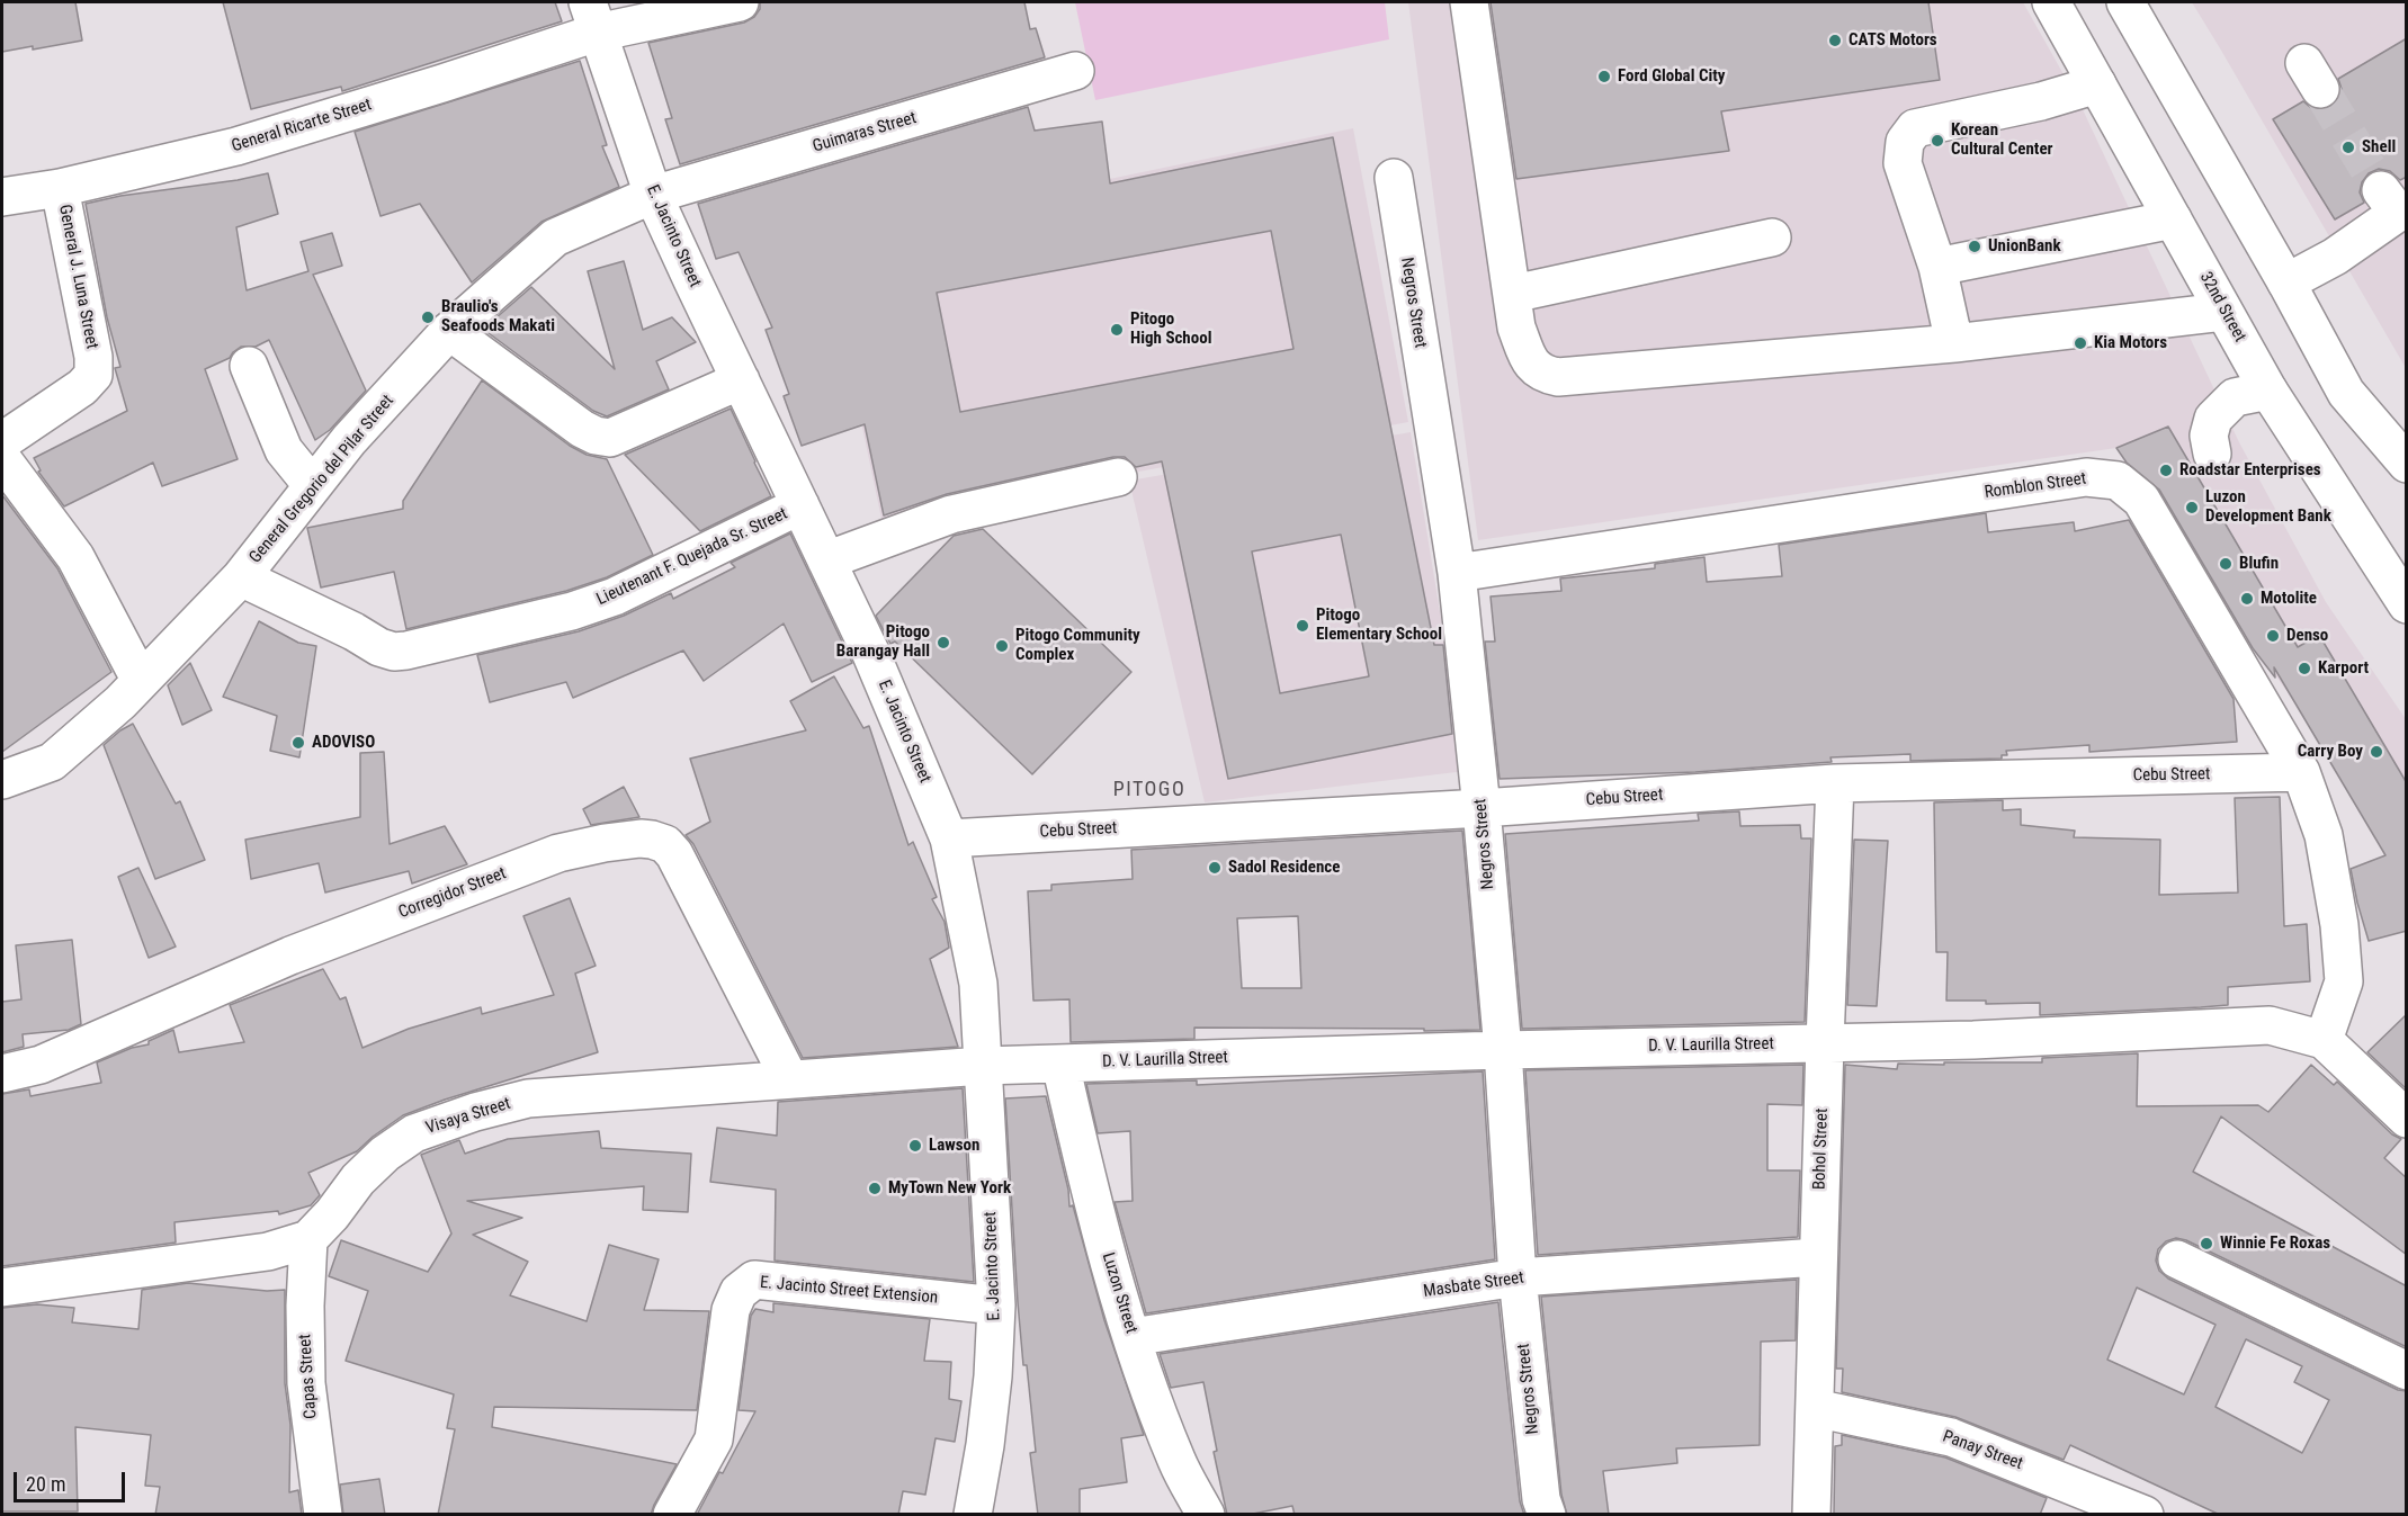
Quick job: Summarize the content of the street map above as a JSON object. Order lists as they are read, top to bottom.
{
  "streets": {
    "street": [
      "General Ricarte Street",
      "Guimaras Street",
      "E. Jacinto Street",
      "General J. Luna Street",
      "Negros Street",
      "32nd Street",
      "General Gregorio del Pilar Street",
      "Romblon Street",
      "Lieutenant F. Quejada Sr. Street",
      "Cebu Street",
      "Corregidor Street",
      "D. V. Laurilla Street",
      "Visaya Street",
      "Bohol Street",
      "Masbate Street",
      "E. Jacinto Street Extension",
      "Luzon Street",
      "Capas Street",
      "Panay Street"
    ]
  },
  "crossings": [
    ["General Ricarte Street", "E. Jacinto Street"],
    ["General Ricarte Street", "General J. Luna Street"],
    ["Guimaras Street", "E. Jacinto Street"],
    ["Guimaras Street", "General Gregorio del Pilar Street"],
    ["E. Jacinto Street", "General Gregorio del Pilar Street"],
    ["E. Jacinto Street", "Lieutenant F. Quejada Sr. Street"],
    ["E. Jacinto Street", "Cebu Street"],
    ["E. Jacinto Street", "D. V. Laurilla Street"],
    ["E. Jacinto Street", "Visaya Street"],
    ["E. Jacinto Street", "E. Jacinto Street Extension"],
    ["Negros Street", "Romblon Street"],
    ["Negros Street", "Cebu Street"],
    ["Negros Street", "D. V. Laurilla Street"],
    ["Negros Street", "Masbate Street"],
    ["General Gregorio del Pilar Street", "Lieutenant F. Quejada Sr. Street"],
    ["Romblon Street", "Cebu Street"],
    ["Romblon Street", "D. V. Laurilla Street"],
    ["Cebu Street", "Bohol Street"],
    ["Corregidor Street", "Visaya Street"],
    ["D. V. Laurilla Street", "Visaya Street"],
    ["D. V. Laurilla Street", "Bohol Street"],
    ["D. V. Laurilla Street", "Luzon Street"],
    ["Visaya Street", "Capas Street"],
    ["Bohol Street", "Masbate Street"],
    ["Bohol Street", "Panay Street"],
    ["Masbate Street", "Luzon Street"]
  ],
  "districts": ["PITOGO"],
  "places": [
    "CATS Motors",
    "Ford Global City",
    "Korean Cultural Center",
    "Shell",
    "UnionBank",
    "Braulio's Seafoods Makati",
    "Pitogo High School",
    "Kia Motors",
    "Roadstar Enterprises",
    "Luzon Development Bank",
    "Blufin",
    "Motolite",
    "Pitogo Elementary School",
    "Denso",
    "Pitogo Barangay Hall",
    "Pitogo Community Complex",
    "Karport",
    "ADOVISO",
    "Carry Boy",
    "Sadol Residence",
    "Lawson",
    "MyTown New York",
    "Winnie Fe Roxas"
  ],
  "scale_bar": "20 m"
}
